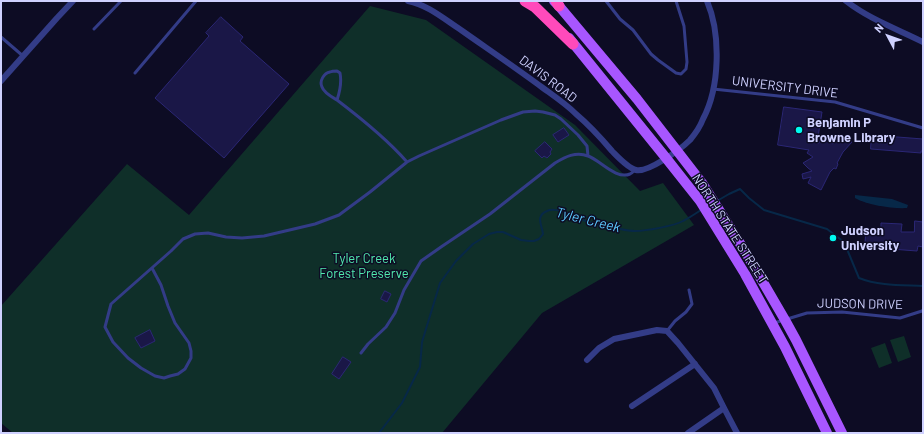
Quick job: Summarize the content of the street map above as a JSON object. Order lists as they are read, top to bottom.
{
  "streets": {
    "main road": ["NORTH STATE STREET"],
    "street": ["DAVIS ROAD"],
    "lane": ["UNIVERSITY DRIVE", "JUDSON DRIVE"]
  },
  "crossings": [
    ["NORTH STATE STREET", "JUDSON DRIVE"]
  ],
  "water": ["Tyler Creek"],
  "parks": ["Tyler Creek Forest Preserve"],
  "places": ["Benjamin P Browne Library", "Judson University"],
  "north": "top left"
}
